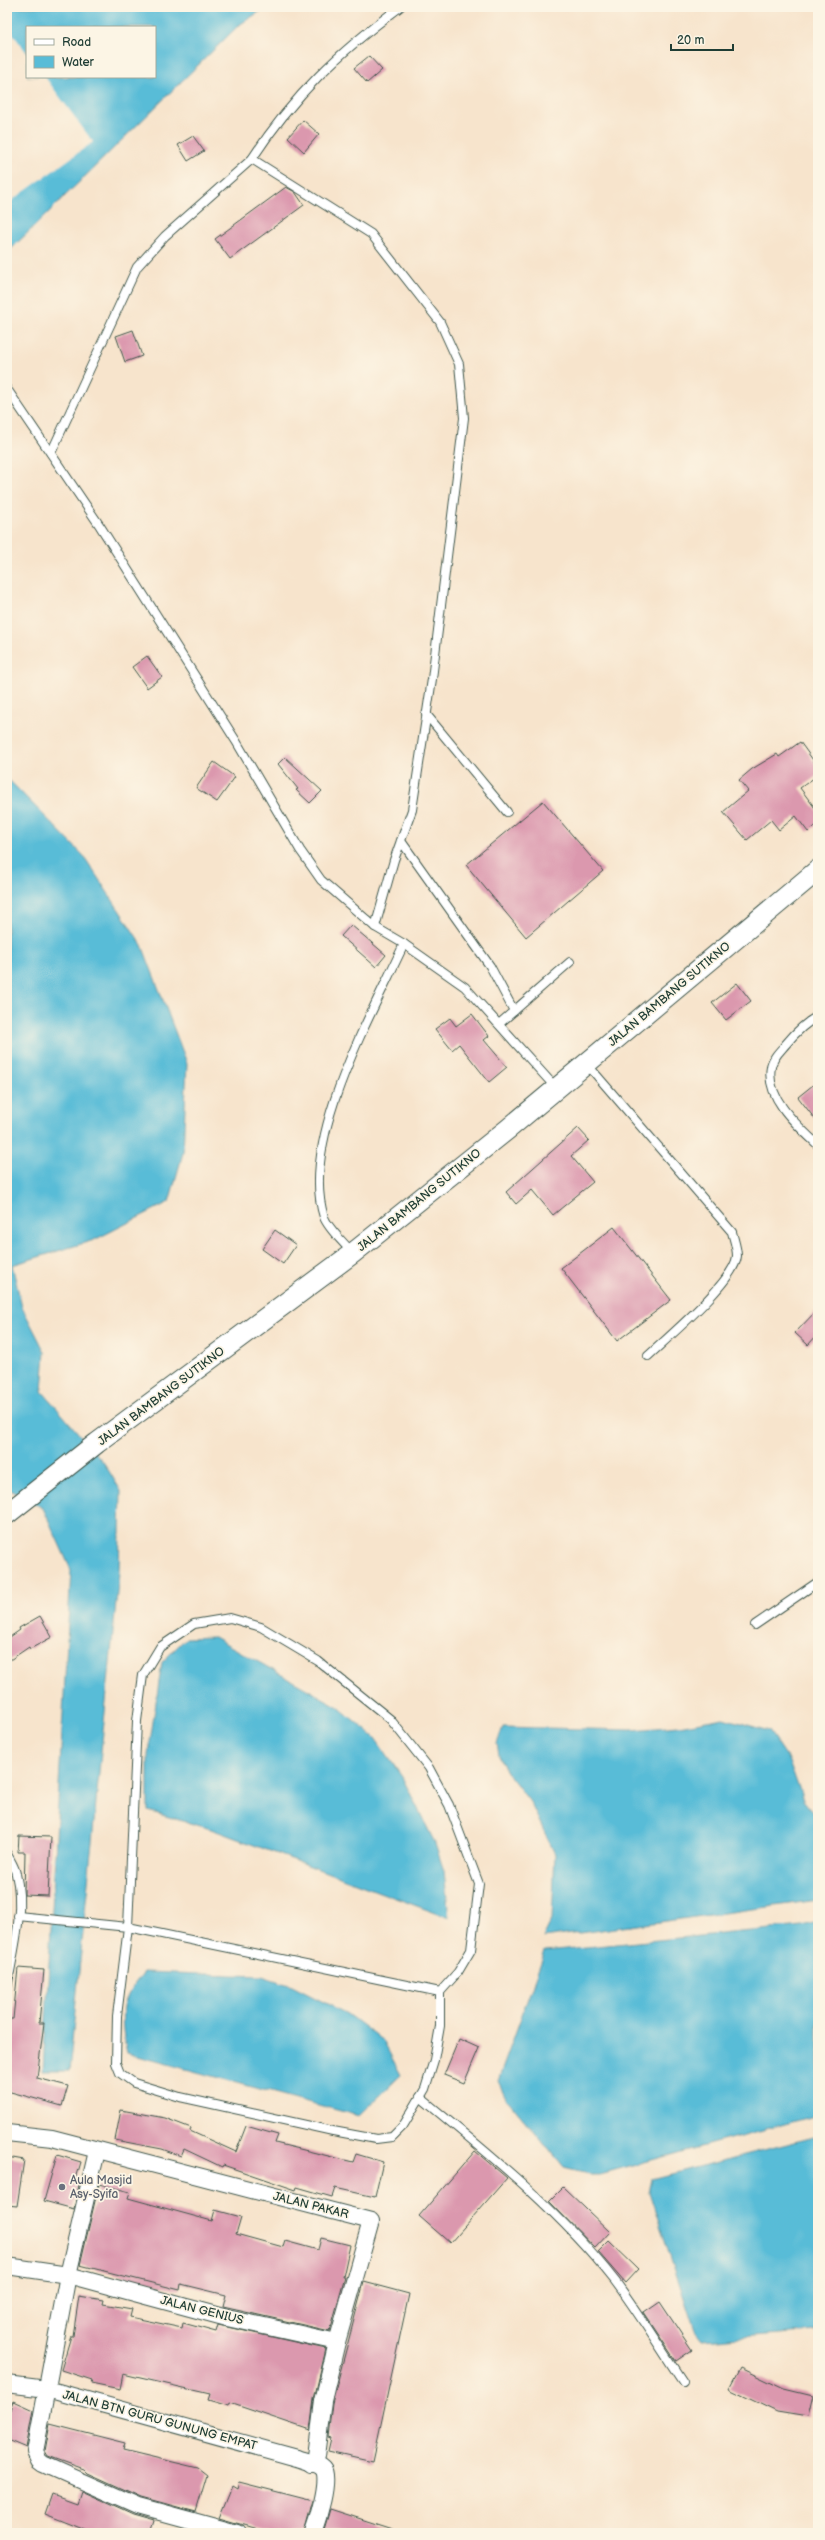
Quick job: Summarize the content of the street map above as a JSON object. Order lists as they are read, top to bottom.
{
  "streets": {
    "street": [
      "JALAN BAMBANG SUTIKNO",
      "JALAN PAKAR",
      "JALAN GENIUS",
      "JALAN BTN GURU GUNUNG EMPAT"
    ]
  },
  "crossings": [
    ["JALAN PAKAR", "JALAN GENIUS"],
    ["JALAN PAKAR", "JALAN BTN GURU GUNUNG EMPAT"]
  ],
  "places": ["Aula Masjid Asy-Syifa"],
  "legend": ["Road", "Water"],
  "scale_bar": "20 m"
}
